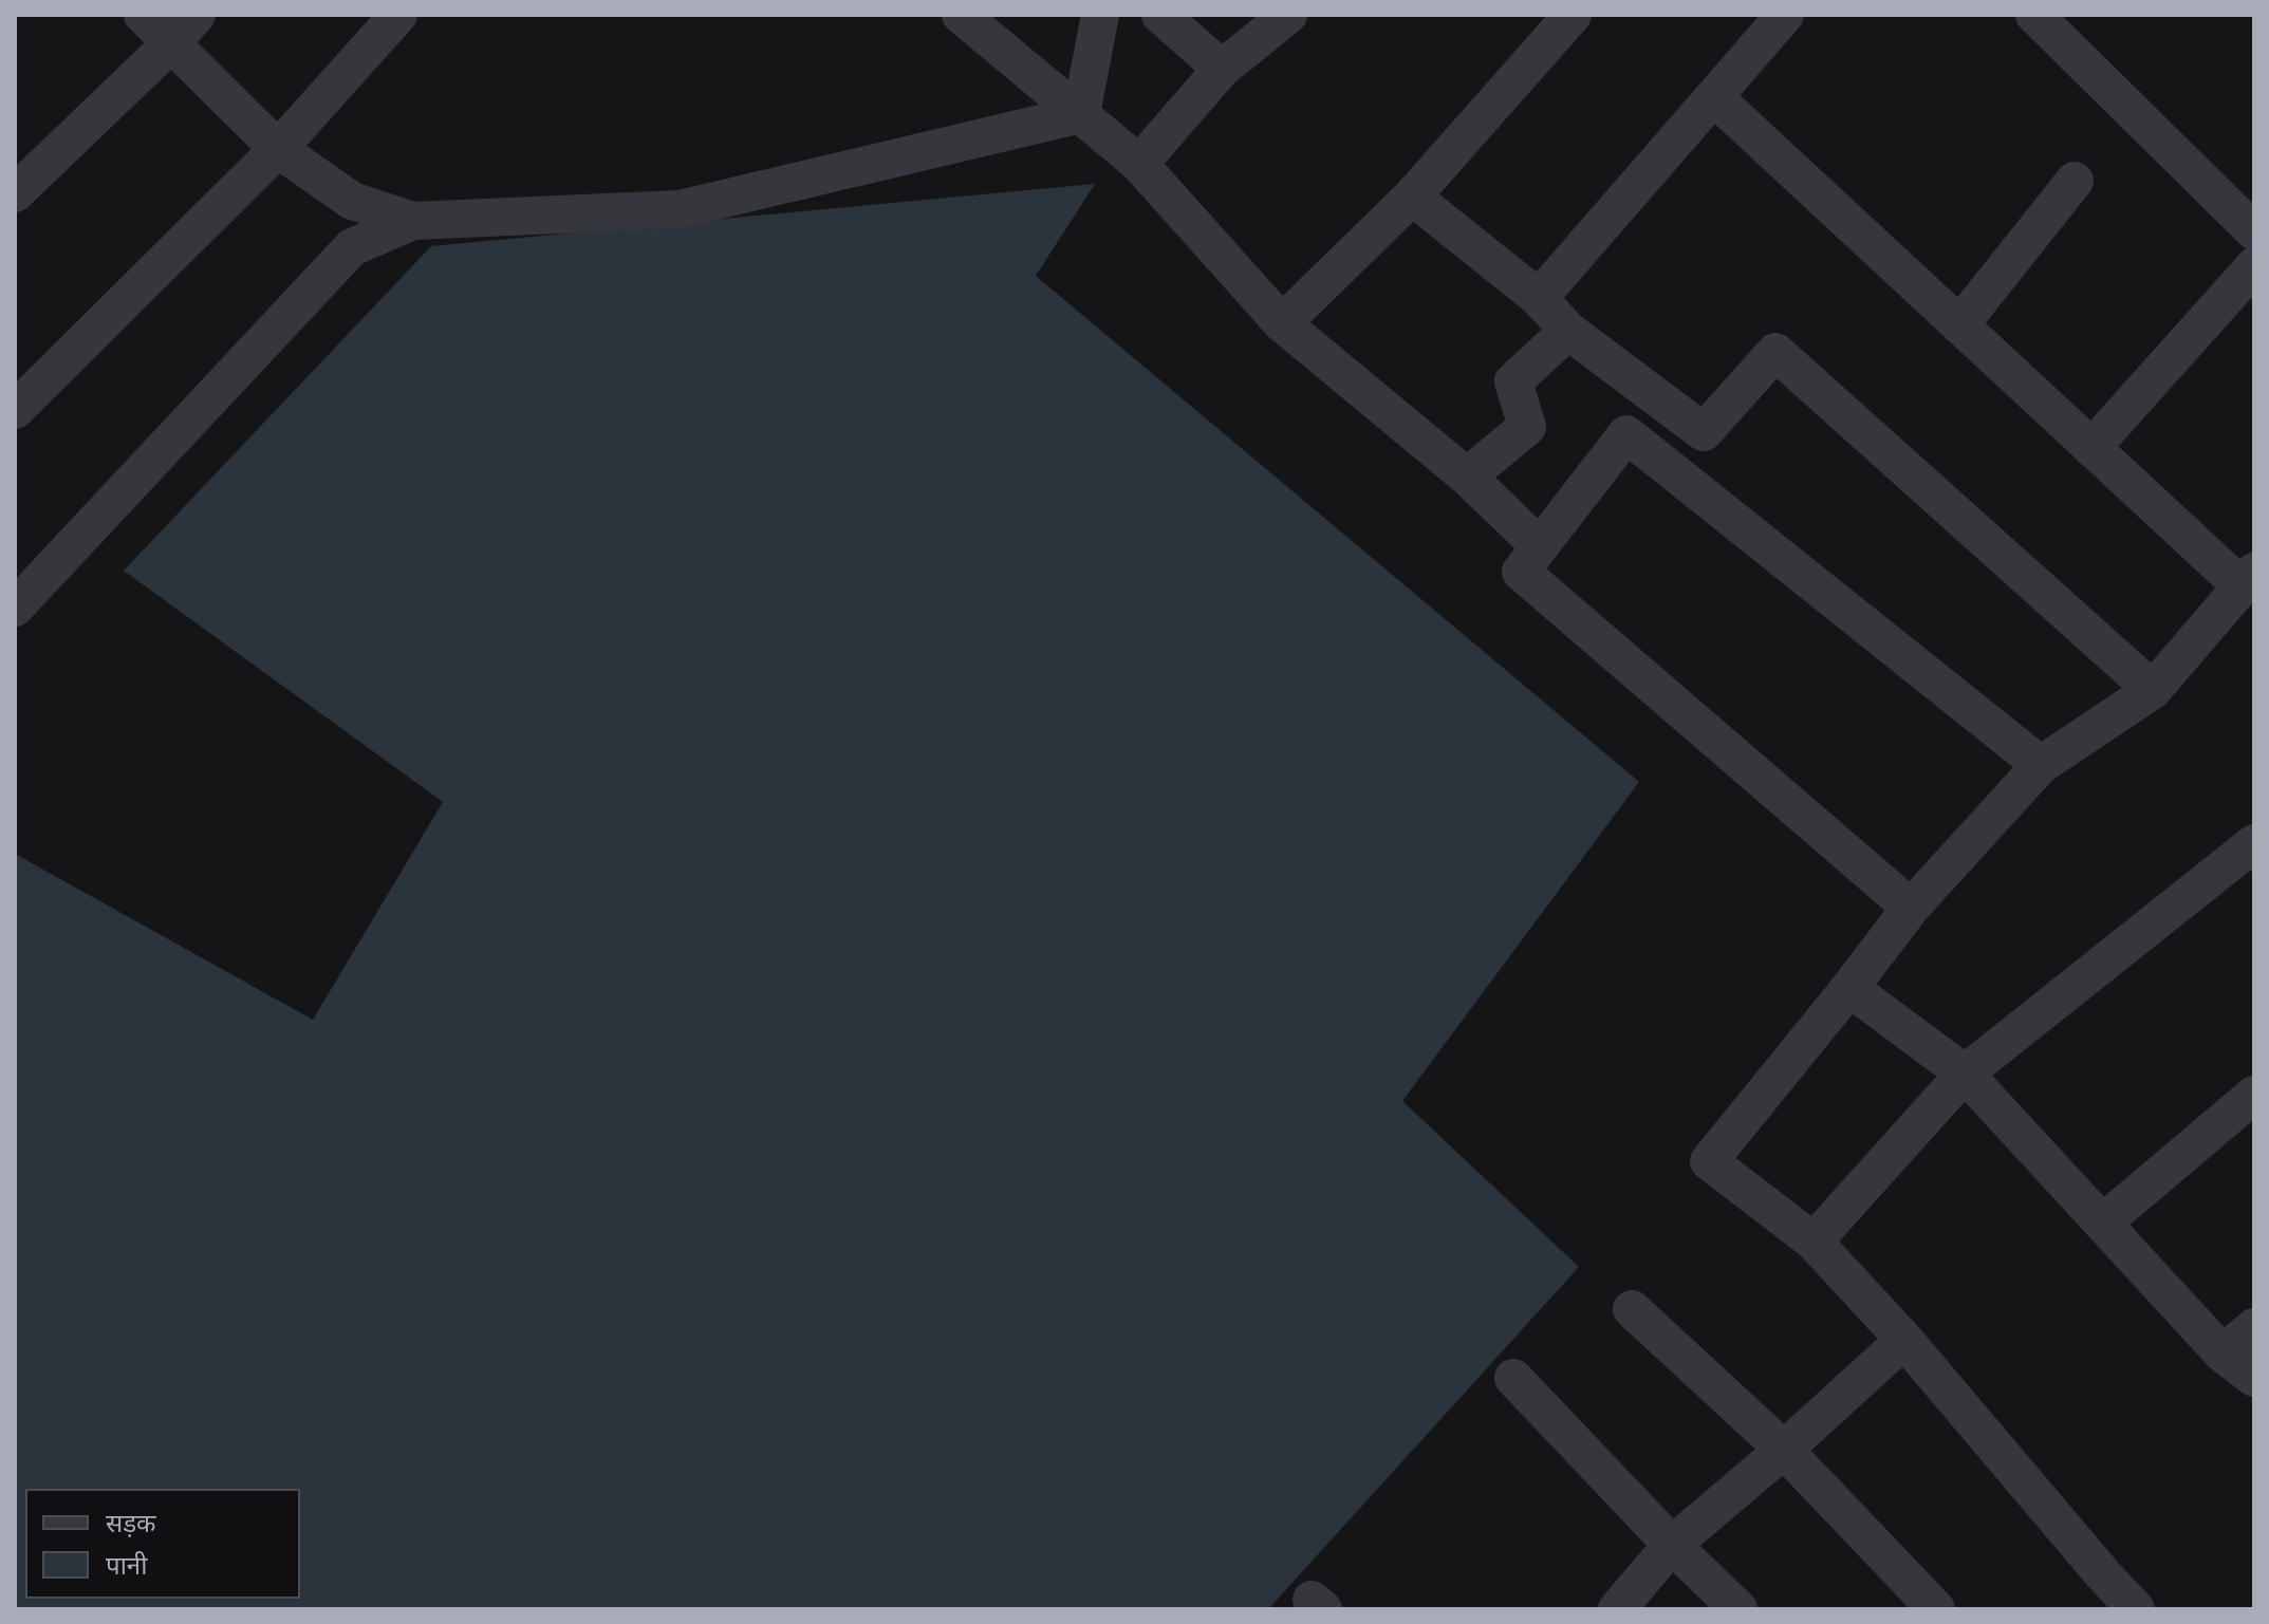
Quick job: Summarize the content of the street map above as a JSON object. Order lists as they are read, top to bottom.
{
  "legend": ["सड़क", "पानी"]
}
